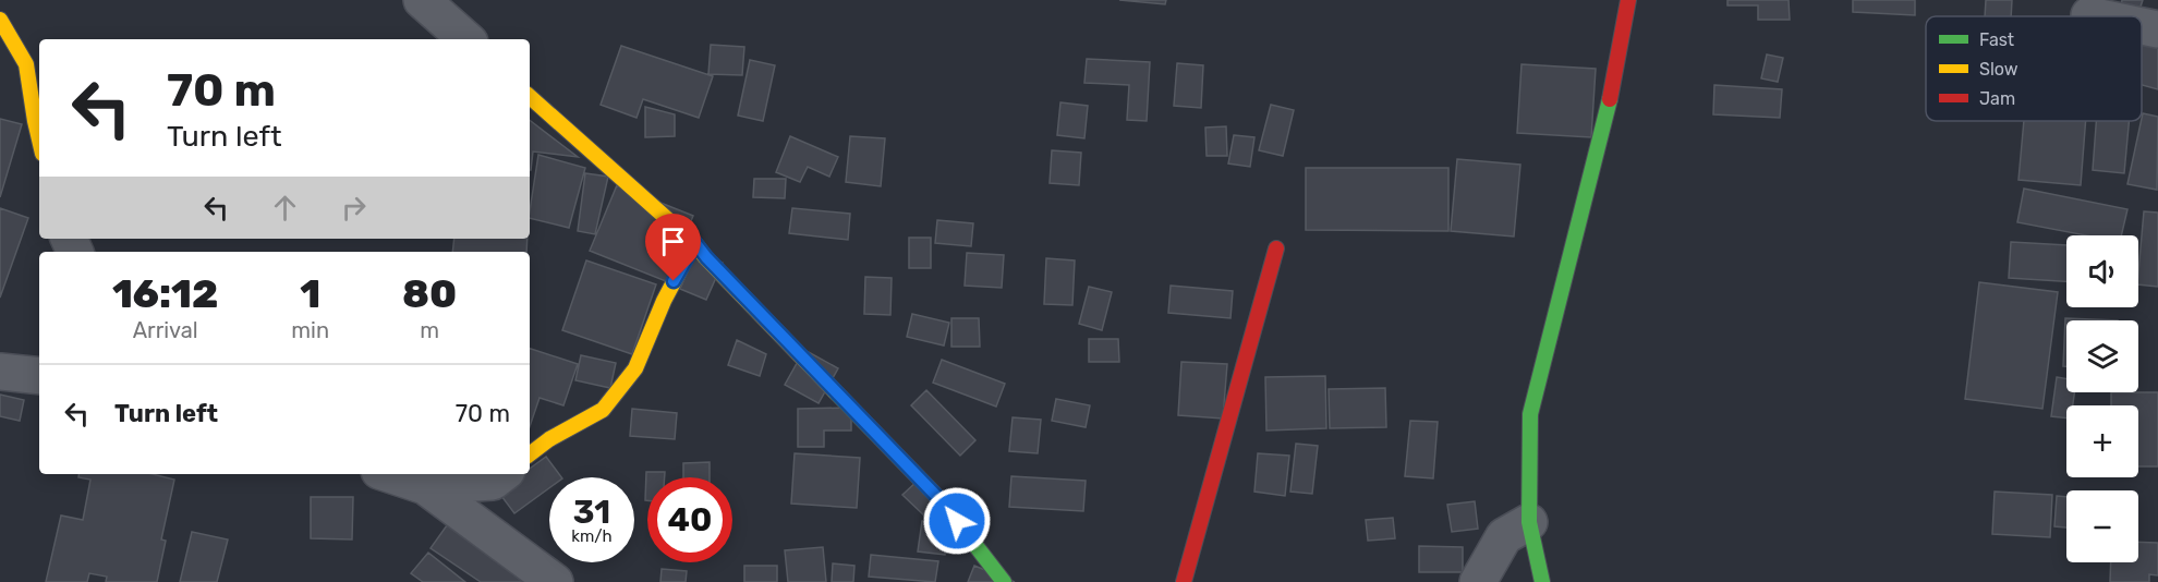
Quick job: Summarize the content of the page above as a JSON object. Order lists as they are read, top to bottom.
{
  "legend": ["Fast", "Slow", "Jam"],
  "page": {
    "turn": ["70 m", "Turn left"],
    "map_buttons": ["+", "−"],
    "eta": [
      "16:12",
      "Arrival",
      "1",
      "min",
      "80",
      "m"
    ],
    "list": [
      {
        "name": "Turn left",
        "value": "70 m"
      }
    ],
    "speed": "31 km/h",
    "limit": "40"
  }
}
